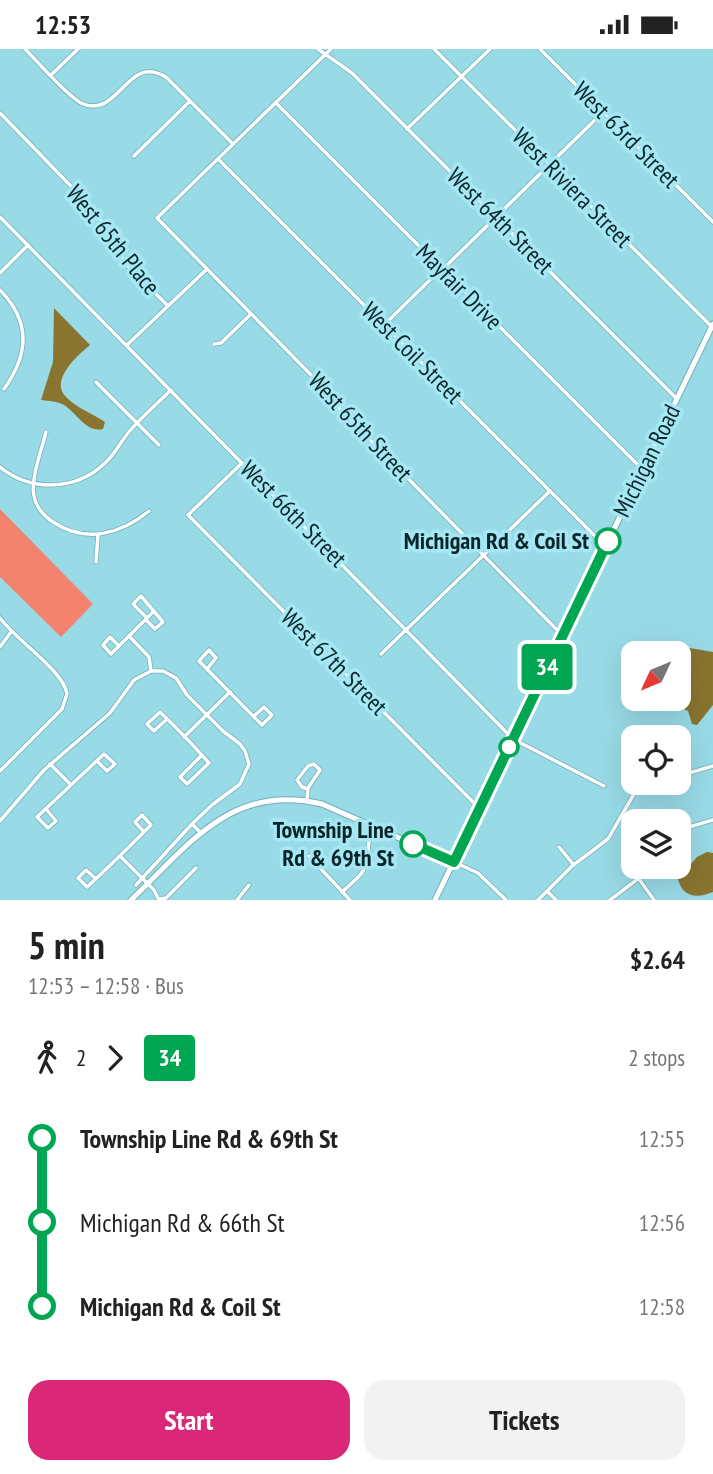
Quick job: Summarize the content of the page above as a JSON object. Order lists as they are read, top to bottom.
{
  "streets": {
    "main road": ["Michigan Road"],
    "street": [
      "West 63rd Street",
      "West Riviera Street",
      "West 64th Street",
      "West 65th Place",
      "Mayfair Drive",
      "West Coil Street",
      "West 65th Street",
      "West 66th Street",
      "West 67th Street"
    ]
  },
  "crossings": [
    ["West Riviera Street", "Michigan Road"],
    ["West 64th Street", "Michigan Road"],
    ["Mayfair Drive", "Michigan Road"],
    ["West Coil Street", "West 65th Street"],
    ["West Coil Street", "Michigan Road"],
    ["West 65th Street", "Michigan Road"],
    ["Michigan Road", "West 66th Street"],
    ["Michigan Road", "West 67th Street"],
    ["West 66th Street", "West 67th Street"]
  ],
  "places": ["Michigan Rd & Coil St", "Township Line Rd & 69th St"],
  "lines": ["bus line 34"],
  "north": "bottom left",
  "page": {
    "status": "12:53",
    "on_map": "34",
    "heading": ["5 min", "12:53 – 12:58 · Bus", "$2.64"],
    "legs": ["2", "34", "2 stops"],
    "list": [
      {
        "name": "Township Line Rd & 69th St",
        "value": "12:55"
      },
      {
        "name": "Michigan Rd & 66th St",
        "value": "12:56"
      },
      {
        "name": "Michigan Rd & Coil St",
        "value": "12:58"
      }
    ],
    "buttons": ["Start", "Tickets"]
  }
}
